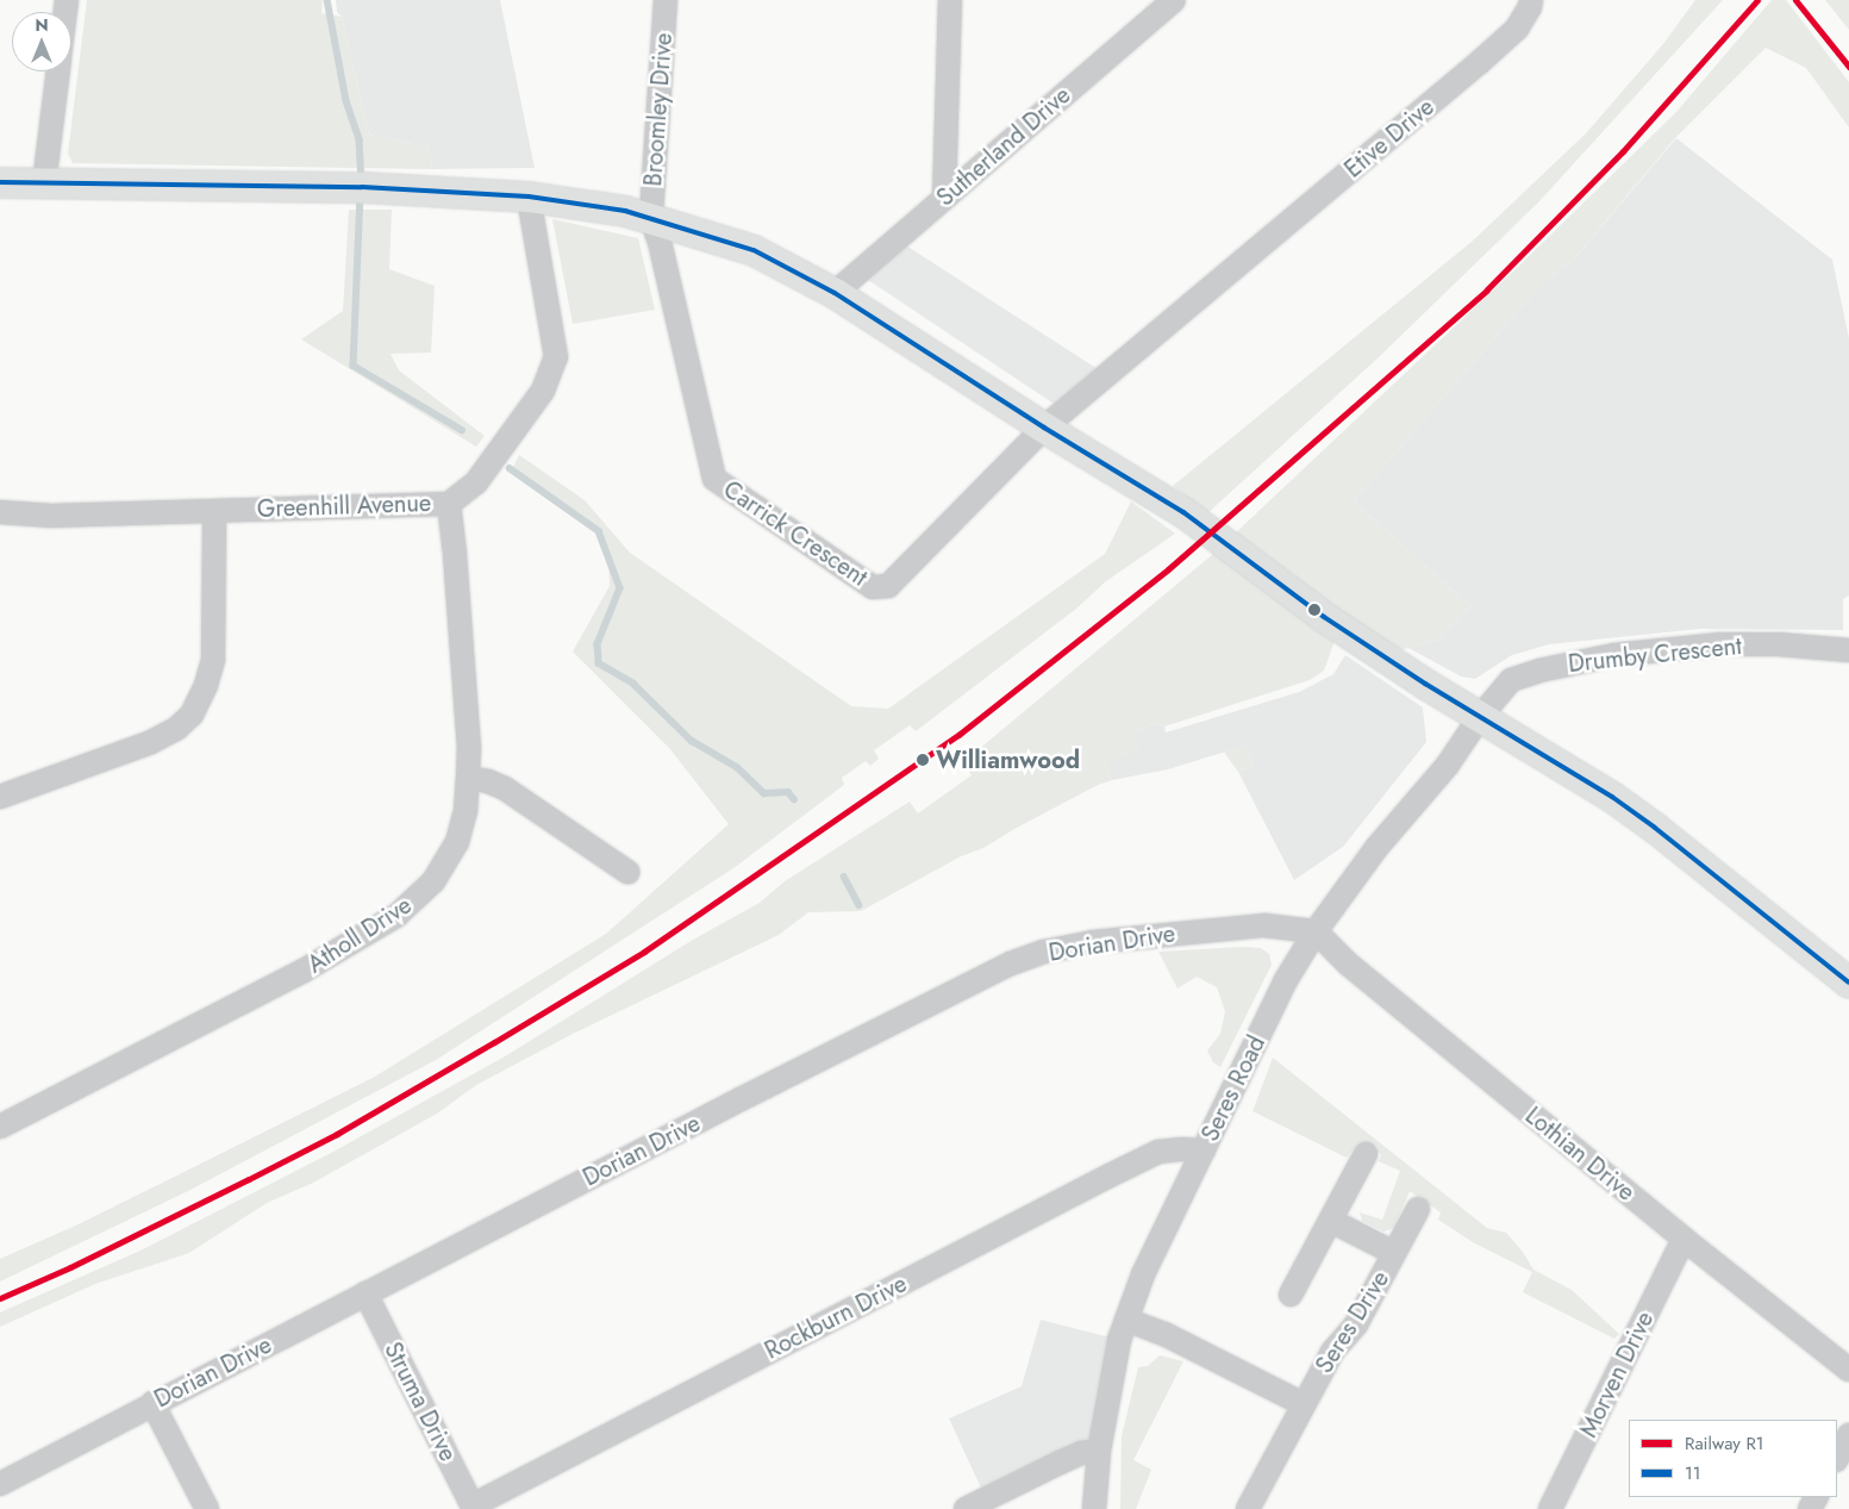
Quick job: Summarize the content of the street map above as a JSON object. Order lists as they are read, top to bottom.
{
  "streets": {
    "street": [
      "Broomley Drive",
      "Etive Drive",
      "Sutherland Drive",
      "Greenhill Avenue",
      "Carrick Crescent",
      "Drumby Crescent",
      "Atholl Drive",
      "Dorian Drive",
      "Seres Road",
      "Lothian Drive",
      "Rockburn Drive",
      "Seres Drive",
      "Morven Drive",
      "Struma Drive"
    ]
  },
  "crossings": [
    ["Broomley Drive", "Carrick Crescent"],
    ["Etive Drive", "Carrick Crescent"],
    ["Greenhill Avenue", "Atholl Drive"],
    ["Drumby Crescent", "Seres Road"],
    ["Dorian Drive", "Seres Road"],
    ["Dorian Drive", "Lothian Drive"],
    ["Dorian Drive", "Struma Drive"],
    ["Seres Road", "Lothian Drive"],
    ["Seres Road", "Rockburn Drive"],
    ["Lothian Drive", "Morven Drive"],
    ["Rockburn Drive", "Struma Drive"]
  ],
  "places": ["Williamwood"],
  "lines": ["rail line R1", "transit line 11"],
  "legend": ["Railway R1", "11"],
  "north": "top"
}
